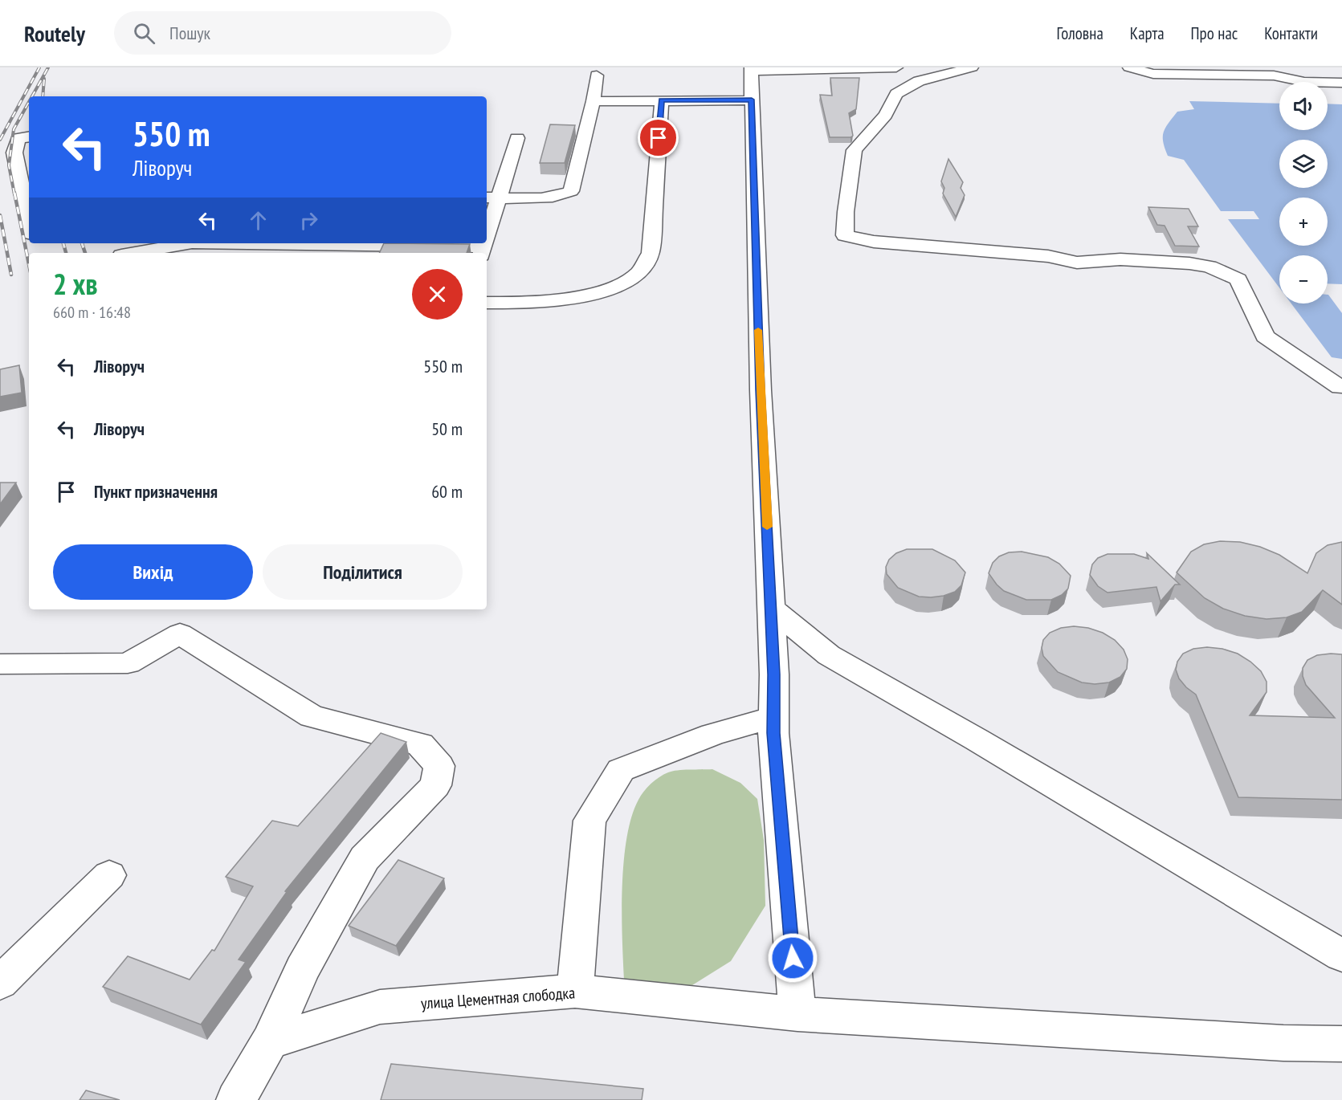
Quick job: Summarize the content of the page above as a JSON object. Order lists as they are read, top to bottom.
{
  "streets": {
    "street": ["улица Цементная слободка"]
  },
  "page": {
    "header": "Routely",
    "search": "Пошук",
    "nav": [
      "Головна",
      "Карта",
      "Про нас",
      "Контакти"
    ],
    "map_buttons": ["+", "−"],
    "turn": ["550 m", "Ліворуч"],
    "heading": ["2 хв", "660 m · 16:48"],
    "list": [
      {
        "name": "Ліворуч",
        "value": "550 m"
      },
      {
        "name": "Ліворуч",
        "value": "50 m"
      },
      {
        "name": "Пункт призначення",
        "value": "60 m"
      }
    ],
    "buttons": ["Вихід", "Поділитися"]
  }
}
